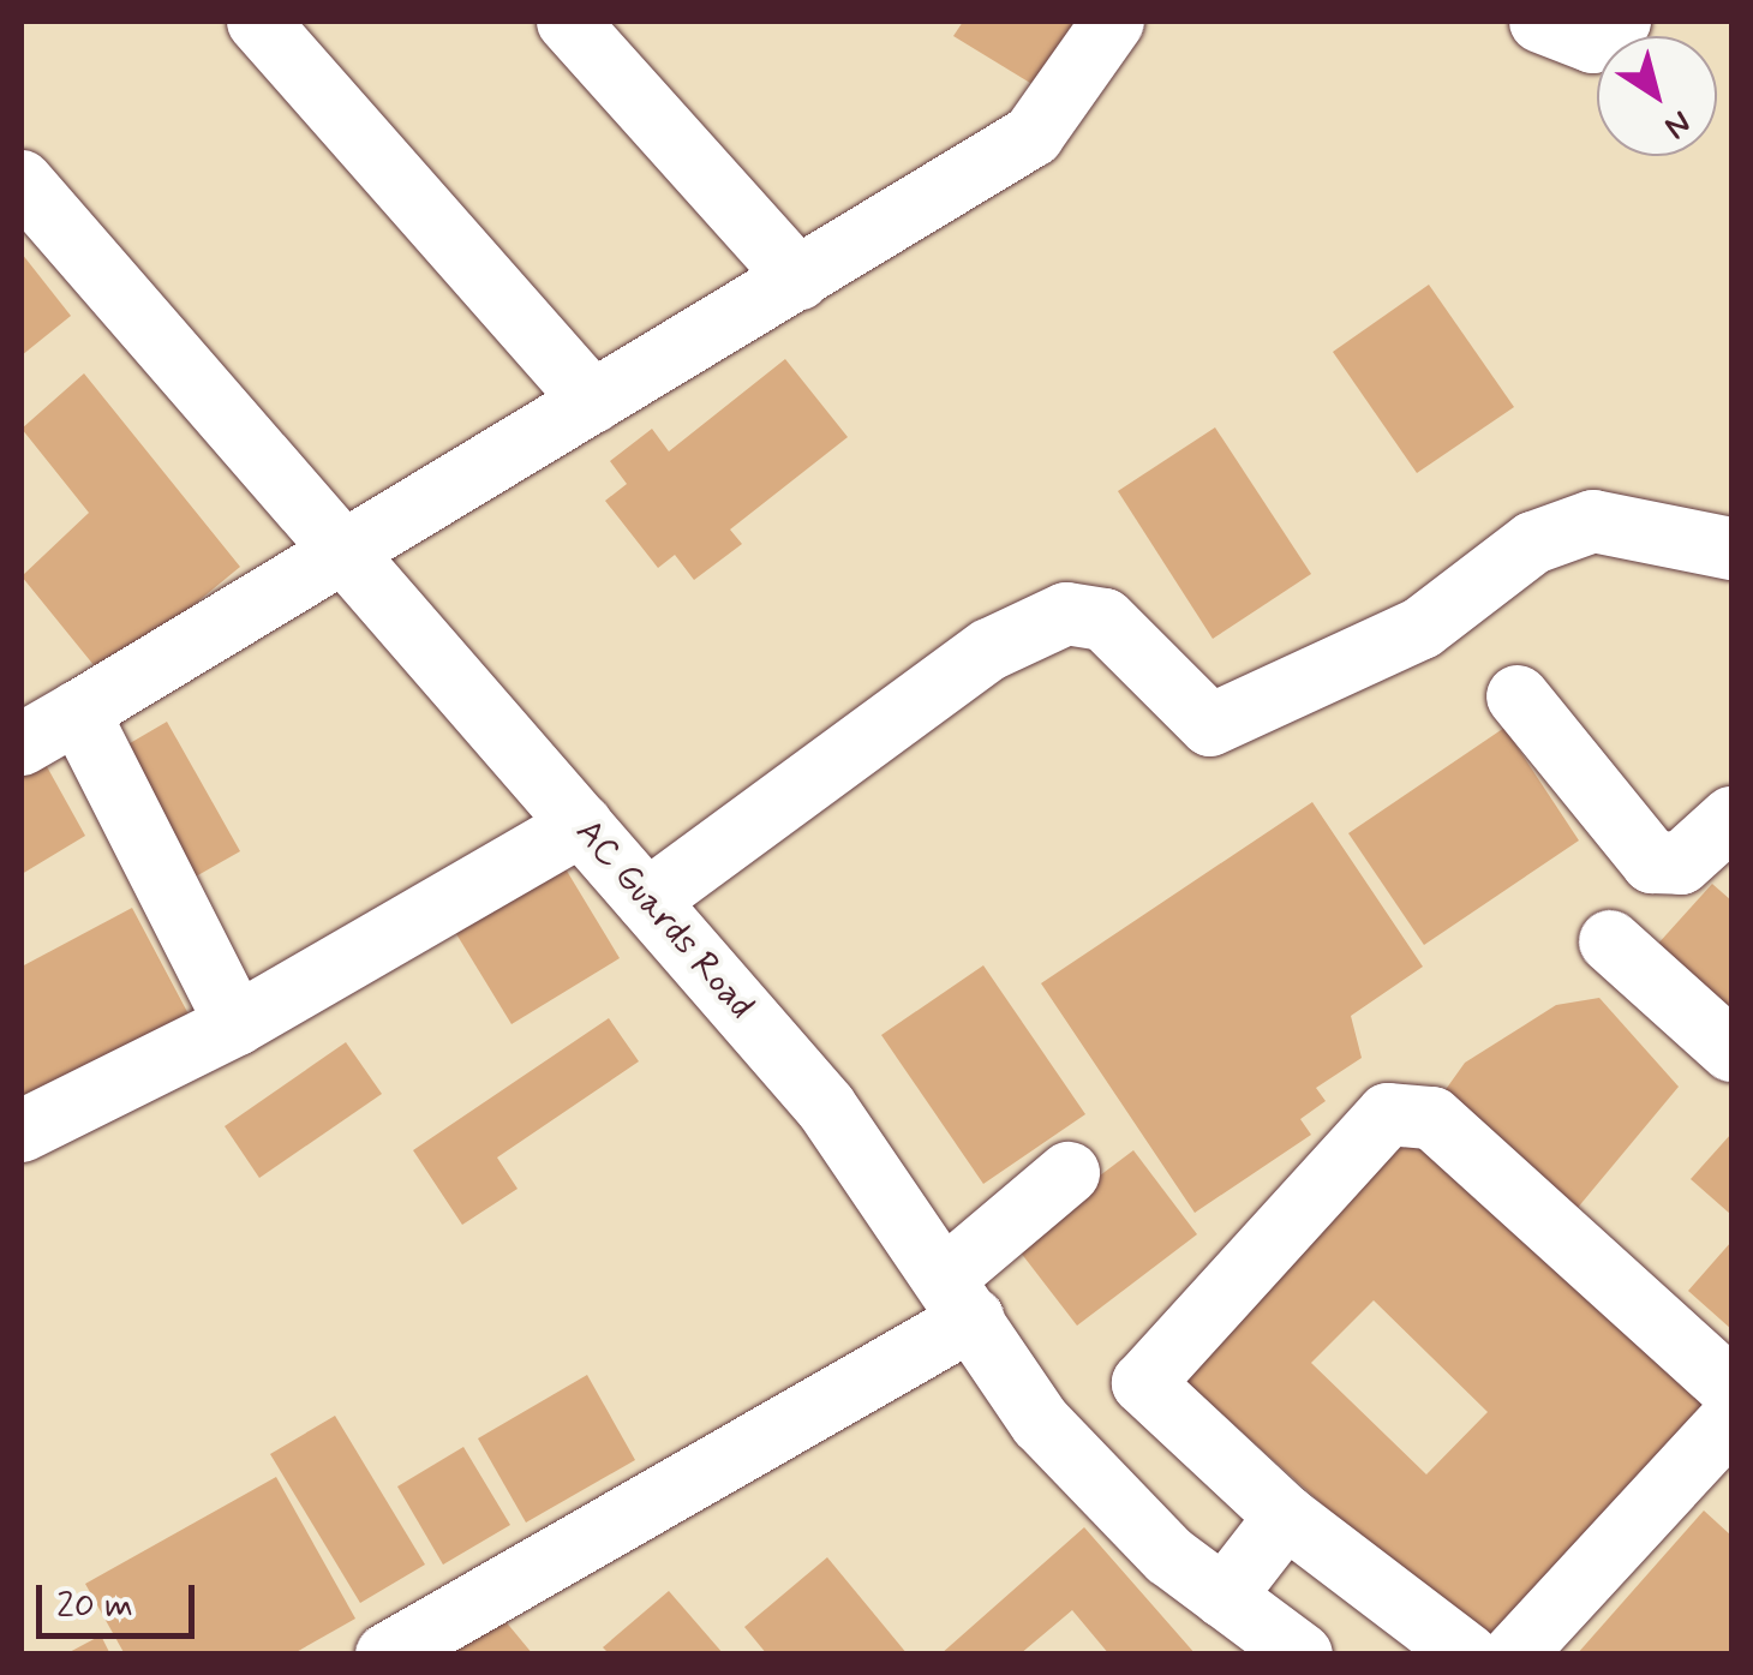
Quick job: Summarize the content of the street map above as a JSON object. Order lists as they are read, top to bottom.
{
  "streets": {
    "street": ["AC Guards Road"]
  },
  "scale_bar": "20 m",
  "north": "bottom right"
}
